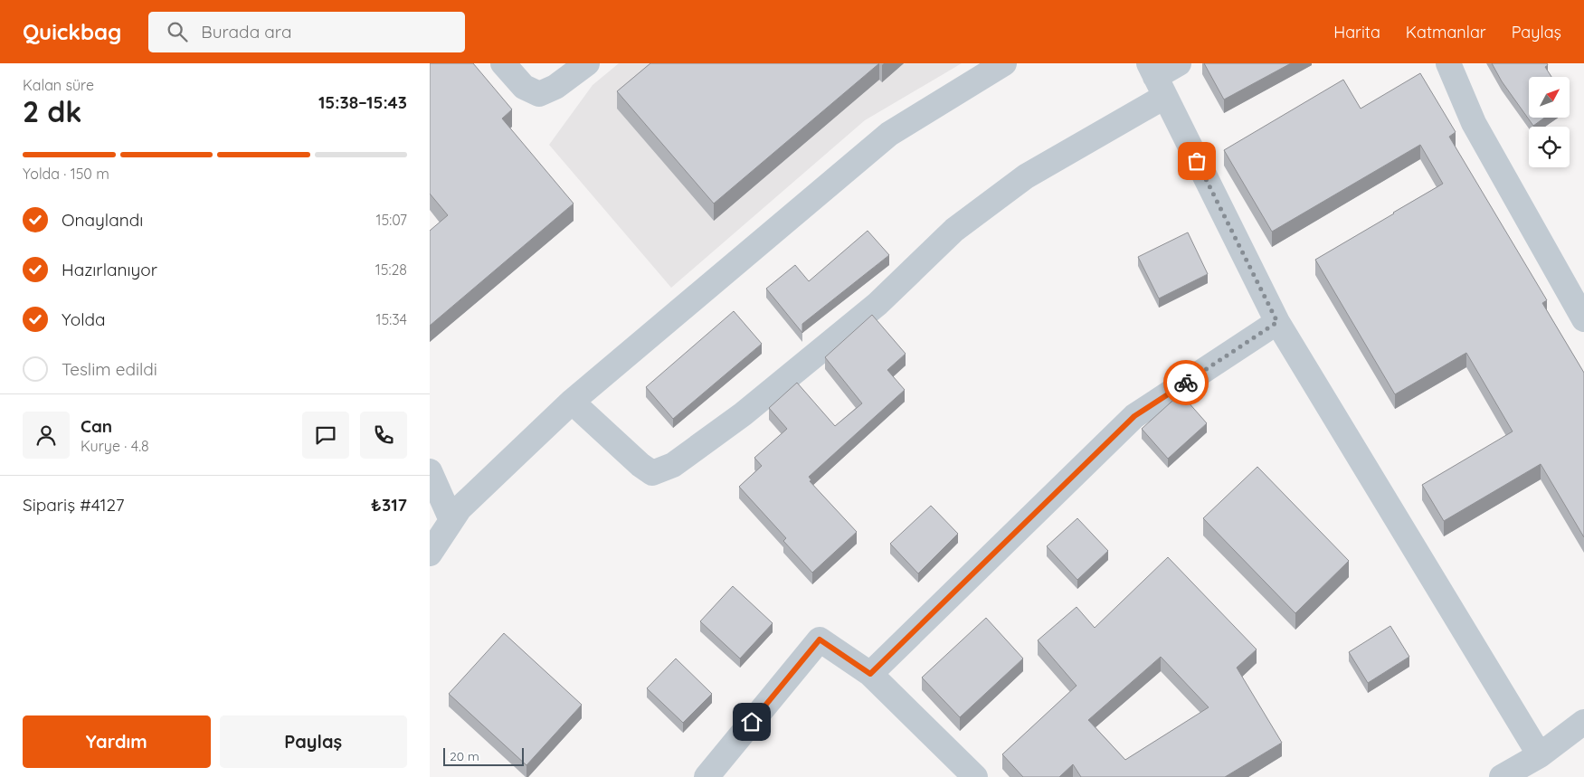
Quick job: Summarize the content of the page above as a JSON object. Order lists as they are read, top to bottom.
{
  "scale_bar": "20 m",
  "north": "top right",
  "page": {
    "header": "Quickbag",
    "search": "Burada ara",
    "nav": ["Harita", "Katmanlar", "Paylaş"],
    "heading": ["2 dk", "Kalan süre", "15:38–15:43"],
    "panel": [
      "Can",
      "Kurye · 4.8",
      "Sipariş #4127",
      "₺317"
    ],
    "bar": "Yolda · 150 m",
    "list": [
      ["Onaylandı", "15:07"],
      ["Hazırlanıyor", "15:28"],
      ["Yolda", "15:34"],
      "Teslim edildi"
    ],
    "buttons": ["Yardım", "Paylaş"],
    "scale": "20 m"
  }
}
